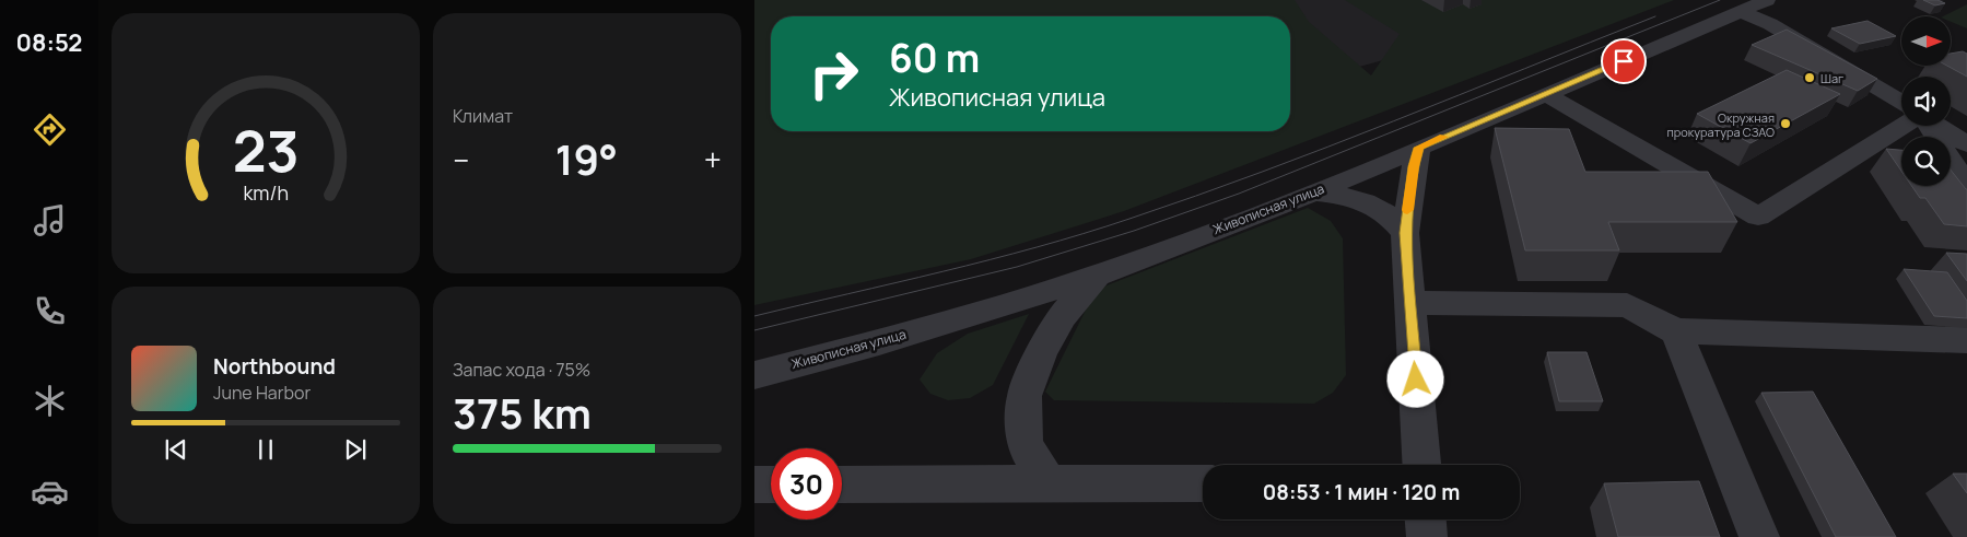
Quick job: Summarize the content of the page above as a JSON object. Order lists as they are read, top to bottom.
{
  "streets": {
    "street": ["Живописная улица"]
  },
  "places": ["Шаг", "Окружная прокуратура СЗАО"],
  "north": "right",
  "page": {
    "tabs": "08:52",
    "tile": [
      "Климат",
      ["Запас хода · 75%", "375 km"]
    ],
    "turn": ["60 m", "Живописная улица"],
    "heat": ["−", "19°", "+"],
    "song": ["Northbound", "June Harbor"],
    "limit": "30",
    "trip": "08:53 · 1 мин · 120 m",
    "gauge": ["23", "km/h"]
  }
}
